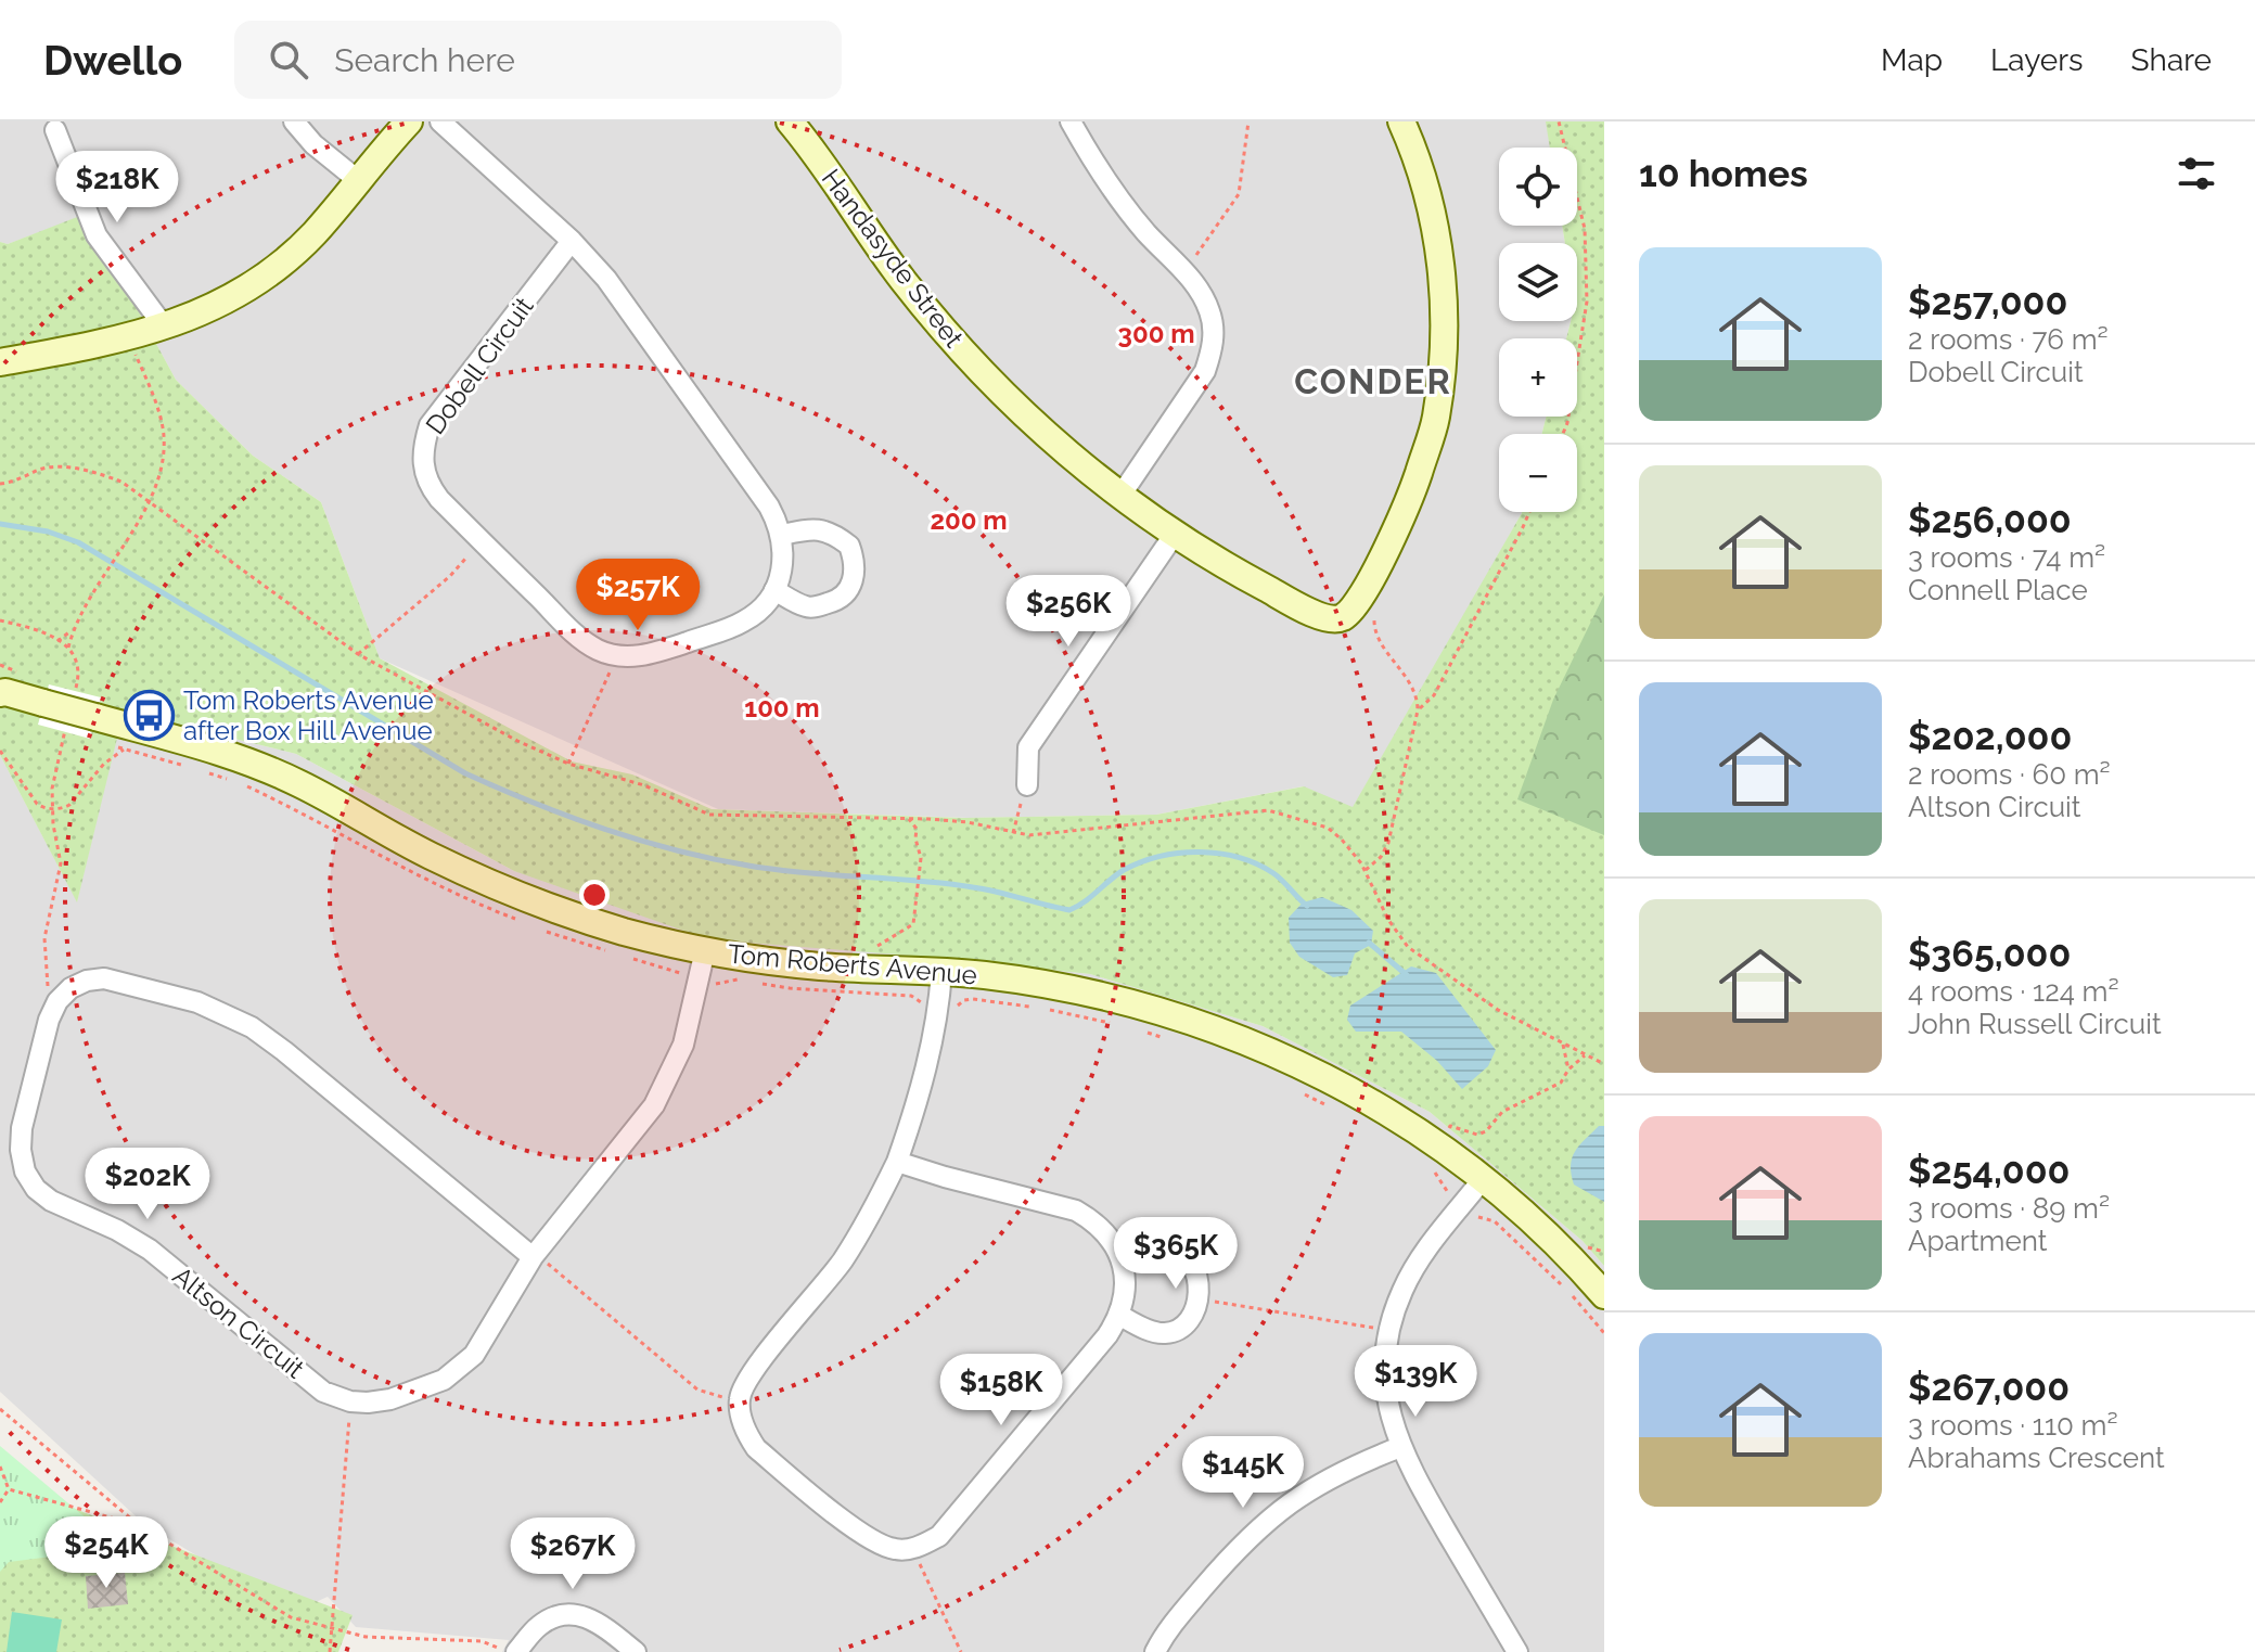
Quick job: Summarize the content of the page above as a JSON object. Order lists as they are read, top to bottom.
{
  "streets": {
    "street": [
      "Handasyde Street",
      "Dobell Circuit",
      "Tom Roberts Avenue",
      "Altson Circuit"
    ]
  },
  "districts": ["CONDER"],
  "places": {
    "bus stop": ["Tom Roberts Avenue after Box Hill Avenue"]
  },
  "page": {
    "header": "Dwello",
    "search": "Search here",
    "nav": ["Map", "Layers", "Share"],
    "heading": "10 homes",
    "map_buttons": ["+", "−"],
    "price": [
      "$218K",
      "$257K",
      "$256K",
      "$202K",
      "$365K",
      "$139K",
      "$158K",
      "$145K",
      "$254K",
      "$267K"
    ],
    "list": [
      {
        "name": "$257,000",
        "note": "2 rooms · 76 m² · Dobell Circuit"
      },
      {
        "name": "$256,000",
        "note": "3 rooms · 74 m² · Connell Place"
      },
      {
        "name": "$202,000",
        "note": "2 rooms · 60 m² · Altson Circuit"
      },
      {
        "name": "$365,000",
        "note": "4 rooms · 124 m² · John Russell Circuit"
      },
      {
        "name": "$254,000",
        "note": "3 rooms · 89 m² · Apartment"
      },
      {
        "name": "$267,000",
        "note": "3 rooms · 110 m² · Abrahams Crescent"
      }
    ]
  },
  "rings": ["300 m", "200 m", "100 m"]
}
